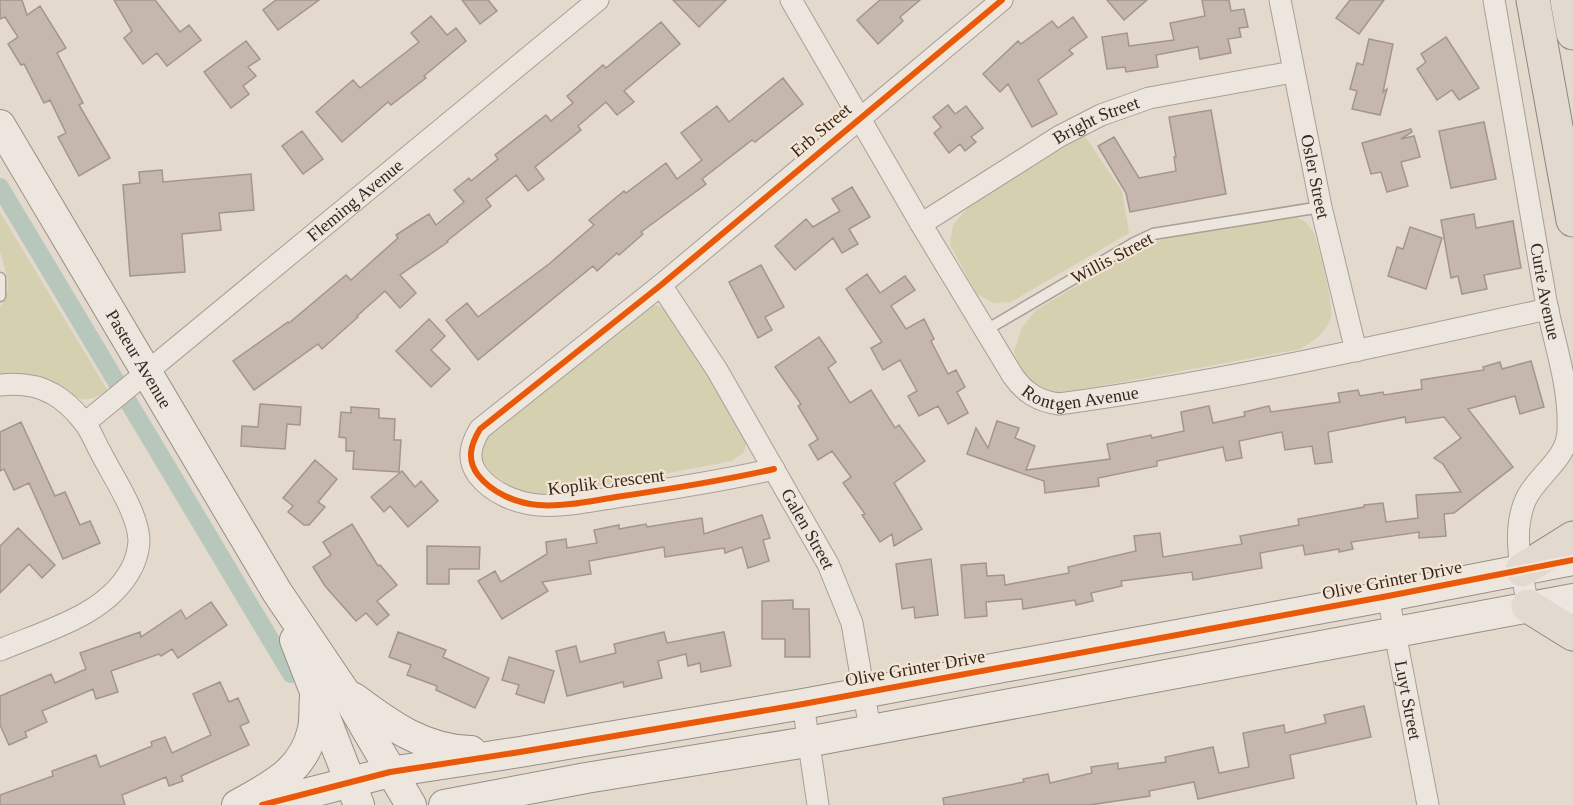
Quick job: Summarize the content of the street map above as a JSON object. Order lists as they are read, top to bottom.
{
  "streets": {
    "street": [
      "Bright Street",
      "Erb Street",
      "Osler Street",
      "Fleming Avenue",
      "Curie Avenue",
      "Pasteur Avenue",
      "Rontgen Avenue",
      "Koplik Crescent",
      "Galen Street",
      "Olive Grinter Drive",
      "Luyt Street"
    ],
    "lane": ["Willis Street"]
  },
  "crossings": [
    ["Bright Street", "Osler Street"],
    ["Bright Street", "Rontgen Avenue"],
    ["Erb Street", "Rontgen Avenue"],
    ["Erb Street", "Koplik Crescent"],
    ["Erb Street", "Galen Street"],
    ["Osler Street", "Willis Street"],
    ["Osler Street", "Rontgen Avenue"],
    ["Fleming Avenue", "Pasteur Avenue"],
    ["Willis Street", "Rontgen Avenue"],
    ["Curie Avenue", "Rontgen Avenue"],
    ["Curie Avenue", "Olive Grinter Drive"],
    ["Pasteur Avenue", "Olive Grinter Drive"],
    ["Koplik Crescent", "Galen Street"],
    ["Galen Street", "Olive Grinter Drive"],
    ["Olive Grinter Drive", "Luyt Street"]
  ]
}
